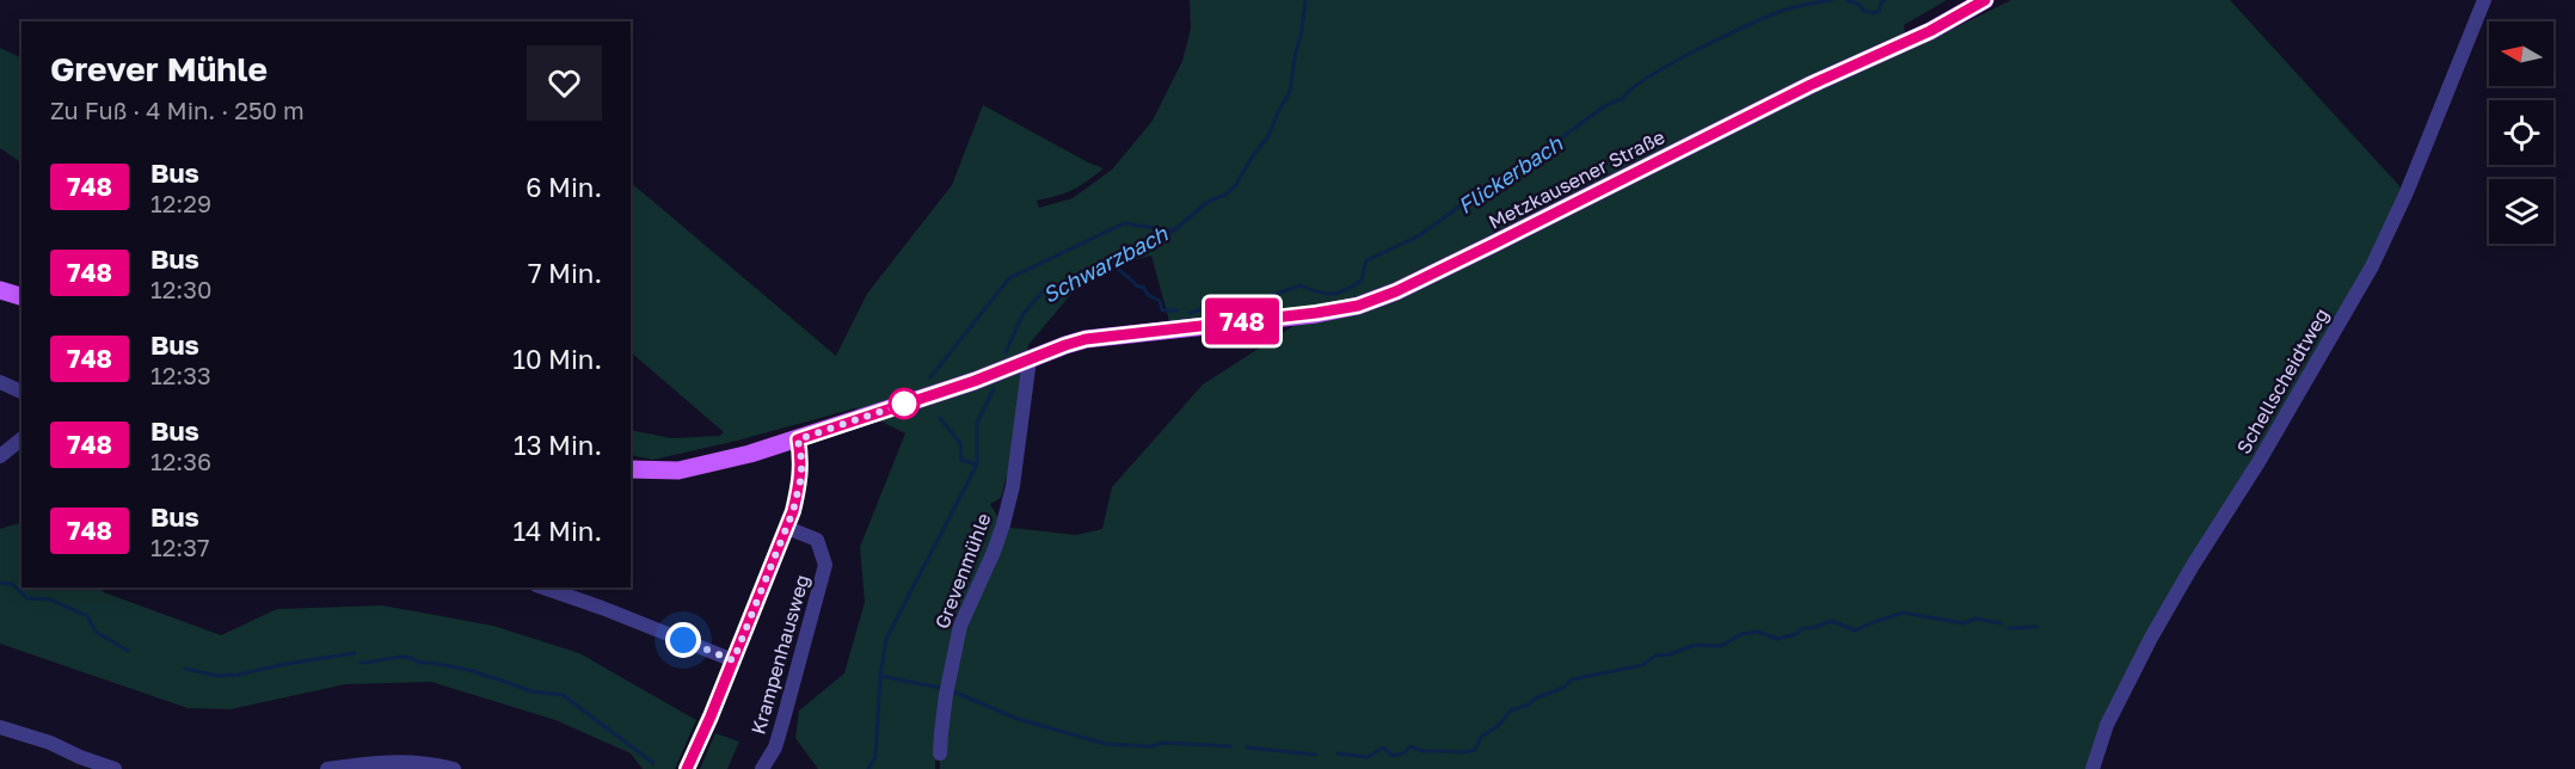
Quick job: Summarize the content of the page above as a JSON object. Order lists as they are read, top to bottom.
{
  "streets": {
    "main road": ["Metzkausener Straße"],
    "street": ["Schellscheidtweg", "Grevenmühle", "Krampenhausweg"]
  },
  "crossings": [
    ["Metzkausener Straße", "Grevenmühle"]
  ],
  "water": ["Flickerbach", "Schwarzbach"],
  "lines": ["bus line 748"],
  "north": "left",
  "page": {
    "on_map": "748",
    "heading": ["Grever Mühle", "Zu Fuß · 4 Min. · 250 m"],
    "list": [
      {
        "mark": "748",
        "name": "Bus",
        "note": "12:29",
        "value": "6 Min."
      },
      {
        "mark": "748",
        "name": "Bus",
        "note": "12:30",
        "value": "7 Min."
      },
      {
        "mark": "748",
        "name": "Bus",
        "note": "12:33",
        "value": "10 Min."
      },
      {
        "mark": "748",
        "name": "Bus",
        "note": "12:36",
        "value": "13 Min."
      },
      {
        "mark": "748",
        "name": "Bus",
        "note": "12:37",
        "value": "14 Min."
      }
    ]
  }
}
